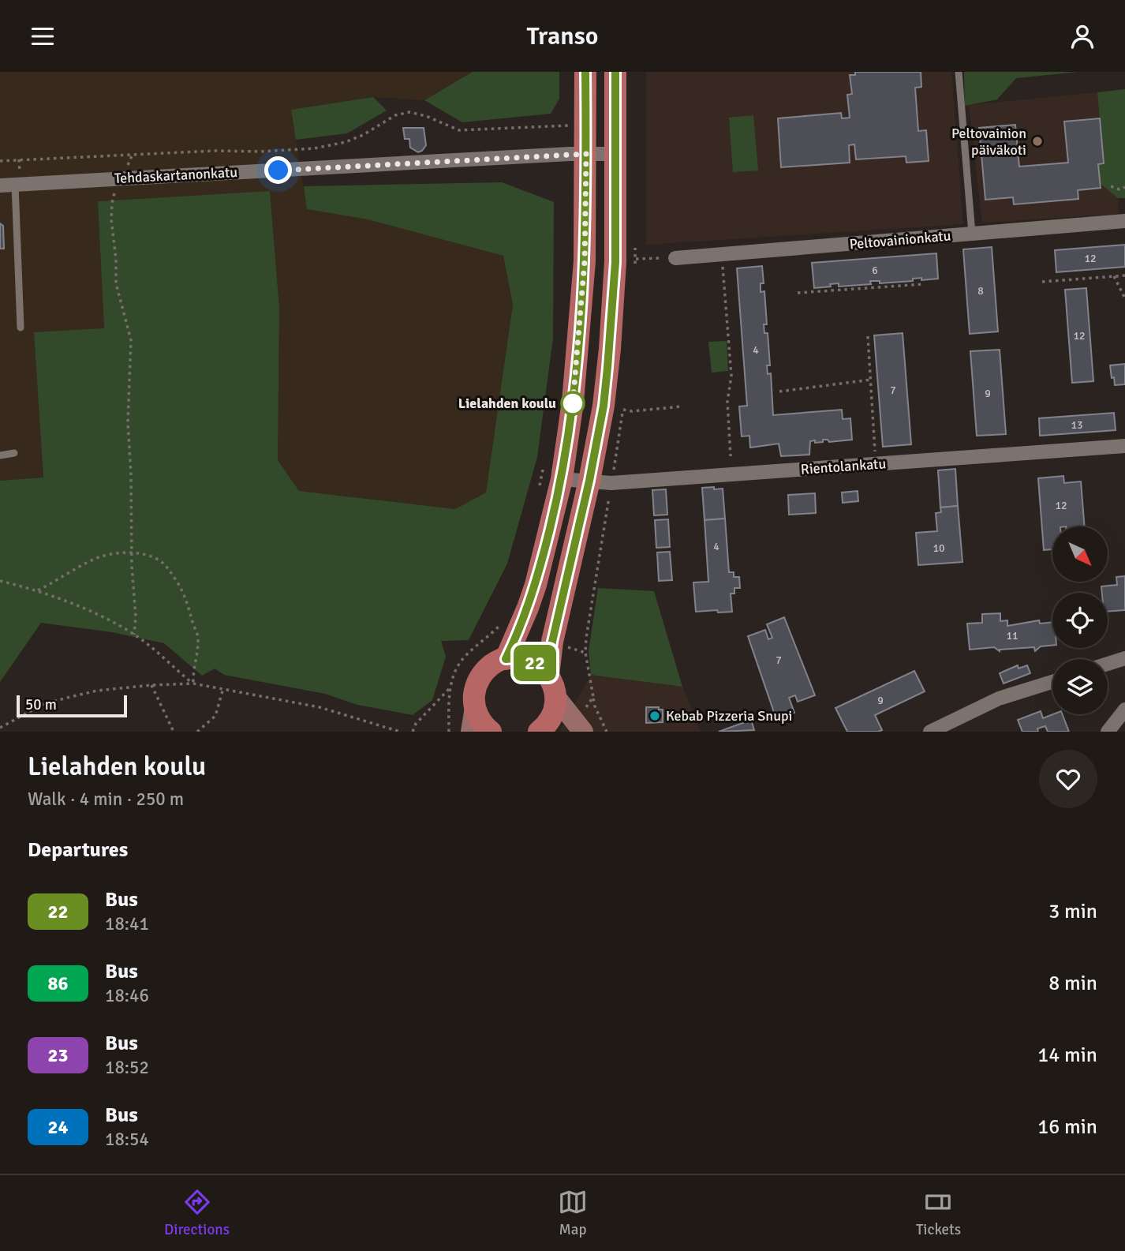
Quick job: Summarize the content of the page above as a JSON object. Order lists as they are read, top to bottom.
{
  "streets": {
    "street": ["Tehdaskartanonkatu", "Peltovainionkatu", "Rientolankatu"]
  },
  "places": ["Peltovainion päiväkoti", "Lielahden koulu", "Kebab Pizzeria Snupi"],
  "lines": ["bus line 22"],
  "house_numbers": [
    "12",
    "6",
    "8",
    "12",
    "4",
    "7",
    "9",
    "13",
    "12",
    "4",
    "10",
    "11",
    "7",
    "9"
  ],
  "scale_bar": "50 m",
  "north": "bottom right",
  "page": {
    "header": "Transo",
    "on_map": "22",
    "scale": "50 m",
    "heading": [
      ["Lielahden koulu", "Walk · 4 min · 250 m"],
      "Departures"
    ],
    "list": [
      {
        "mark": "22",
        "name": "Bus",
        "note": "18:41",
        "value": "3 min"
      },
      {
        "mark": "86",
        "name": "Bus",
        "note": "18:46",
        "value": "8 min"
      },
      {
        "mark": "23",
        "name": "Bus",
        "note": "18:52",
        "value": "14 min"
      },
      {
        "mark": "24",
        "name": "Bus",
        "note": "18:54",
        "value": "16 min"
      }
    ],
    "tabs": ["Directions", "Map", "Tickets"]
  }
}
